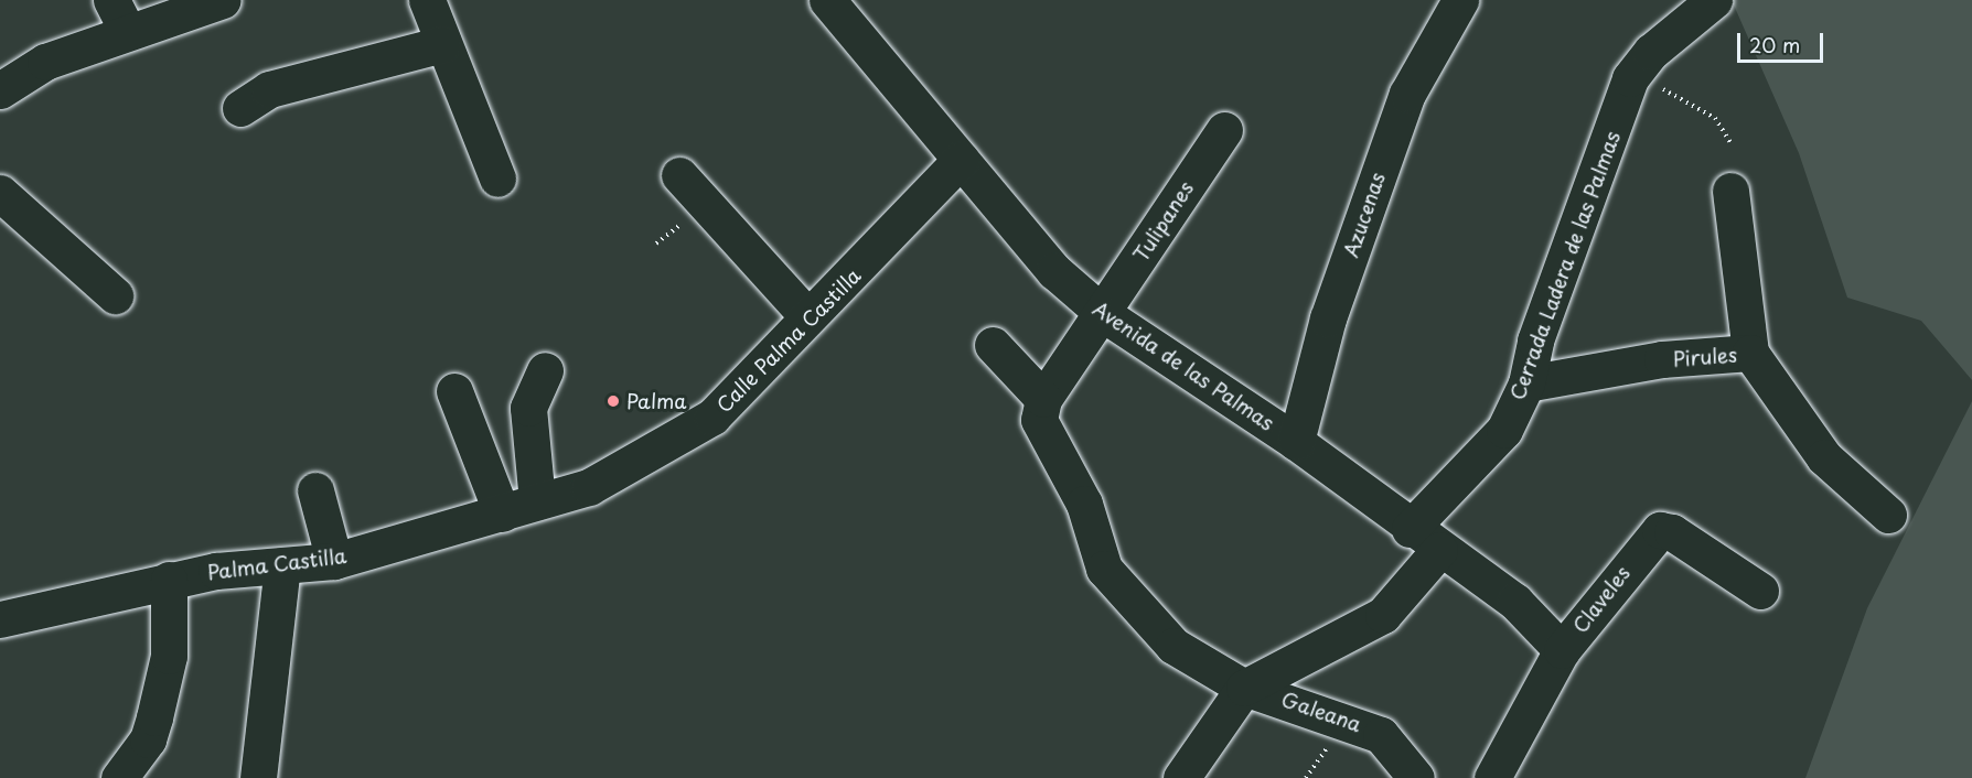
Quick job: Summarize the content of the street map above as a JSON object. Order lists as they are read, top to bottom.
{
  "streets": {
    "street": [
      "Azucenas",
      "Tulipanes",
      "Cerrada Ladera de las Palmas",
      "Calle Palma Castilla",
      "Pirules",
      "Avenida de las Palmas",
      "Palma Castilla",
      "Claveles",
      "Galeana"
    ]
  },
  "crossings": [
    ["Azucenas", "Avenida de las Palmas"],
    ["Tulipanes", "Avenida de las Palmas"],
    ["Tulipanes", "Galeana"],
    ["Cerrada Ladera de las Palmas", "Pirules"],
    ["Cerrada Ladera de las Palmas", "Avenida de las Palmas"],
    ["Calle Palma Castilla", "Avenida de las Palmas"],
    ["Calle Palma Castilla", "Palma Castilla"],
    ["Avenida de las Palmas", "Claveles"]
  ],
  "places": ["Palma"],
  "scale_bar": "20 m"
}
